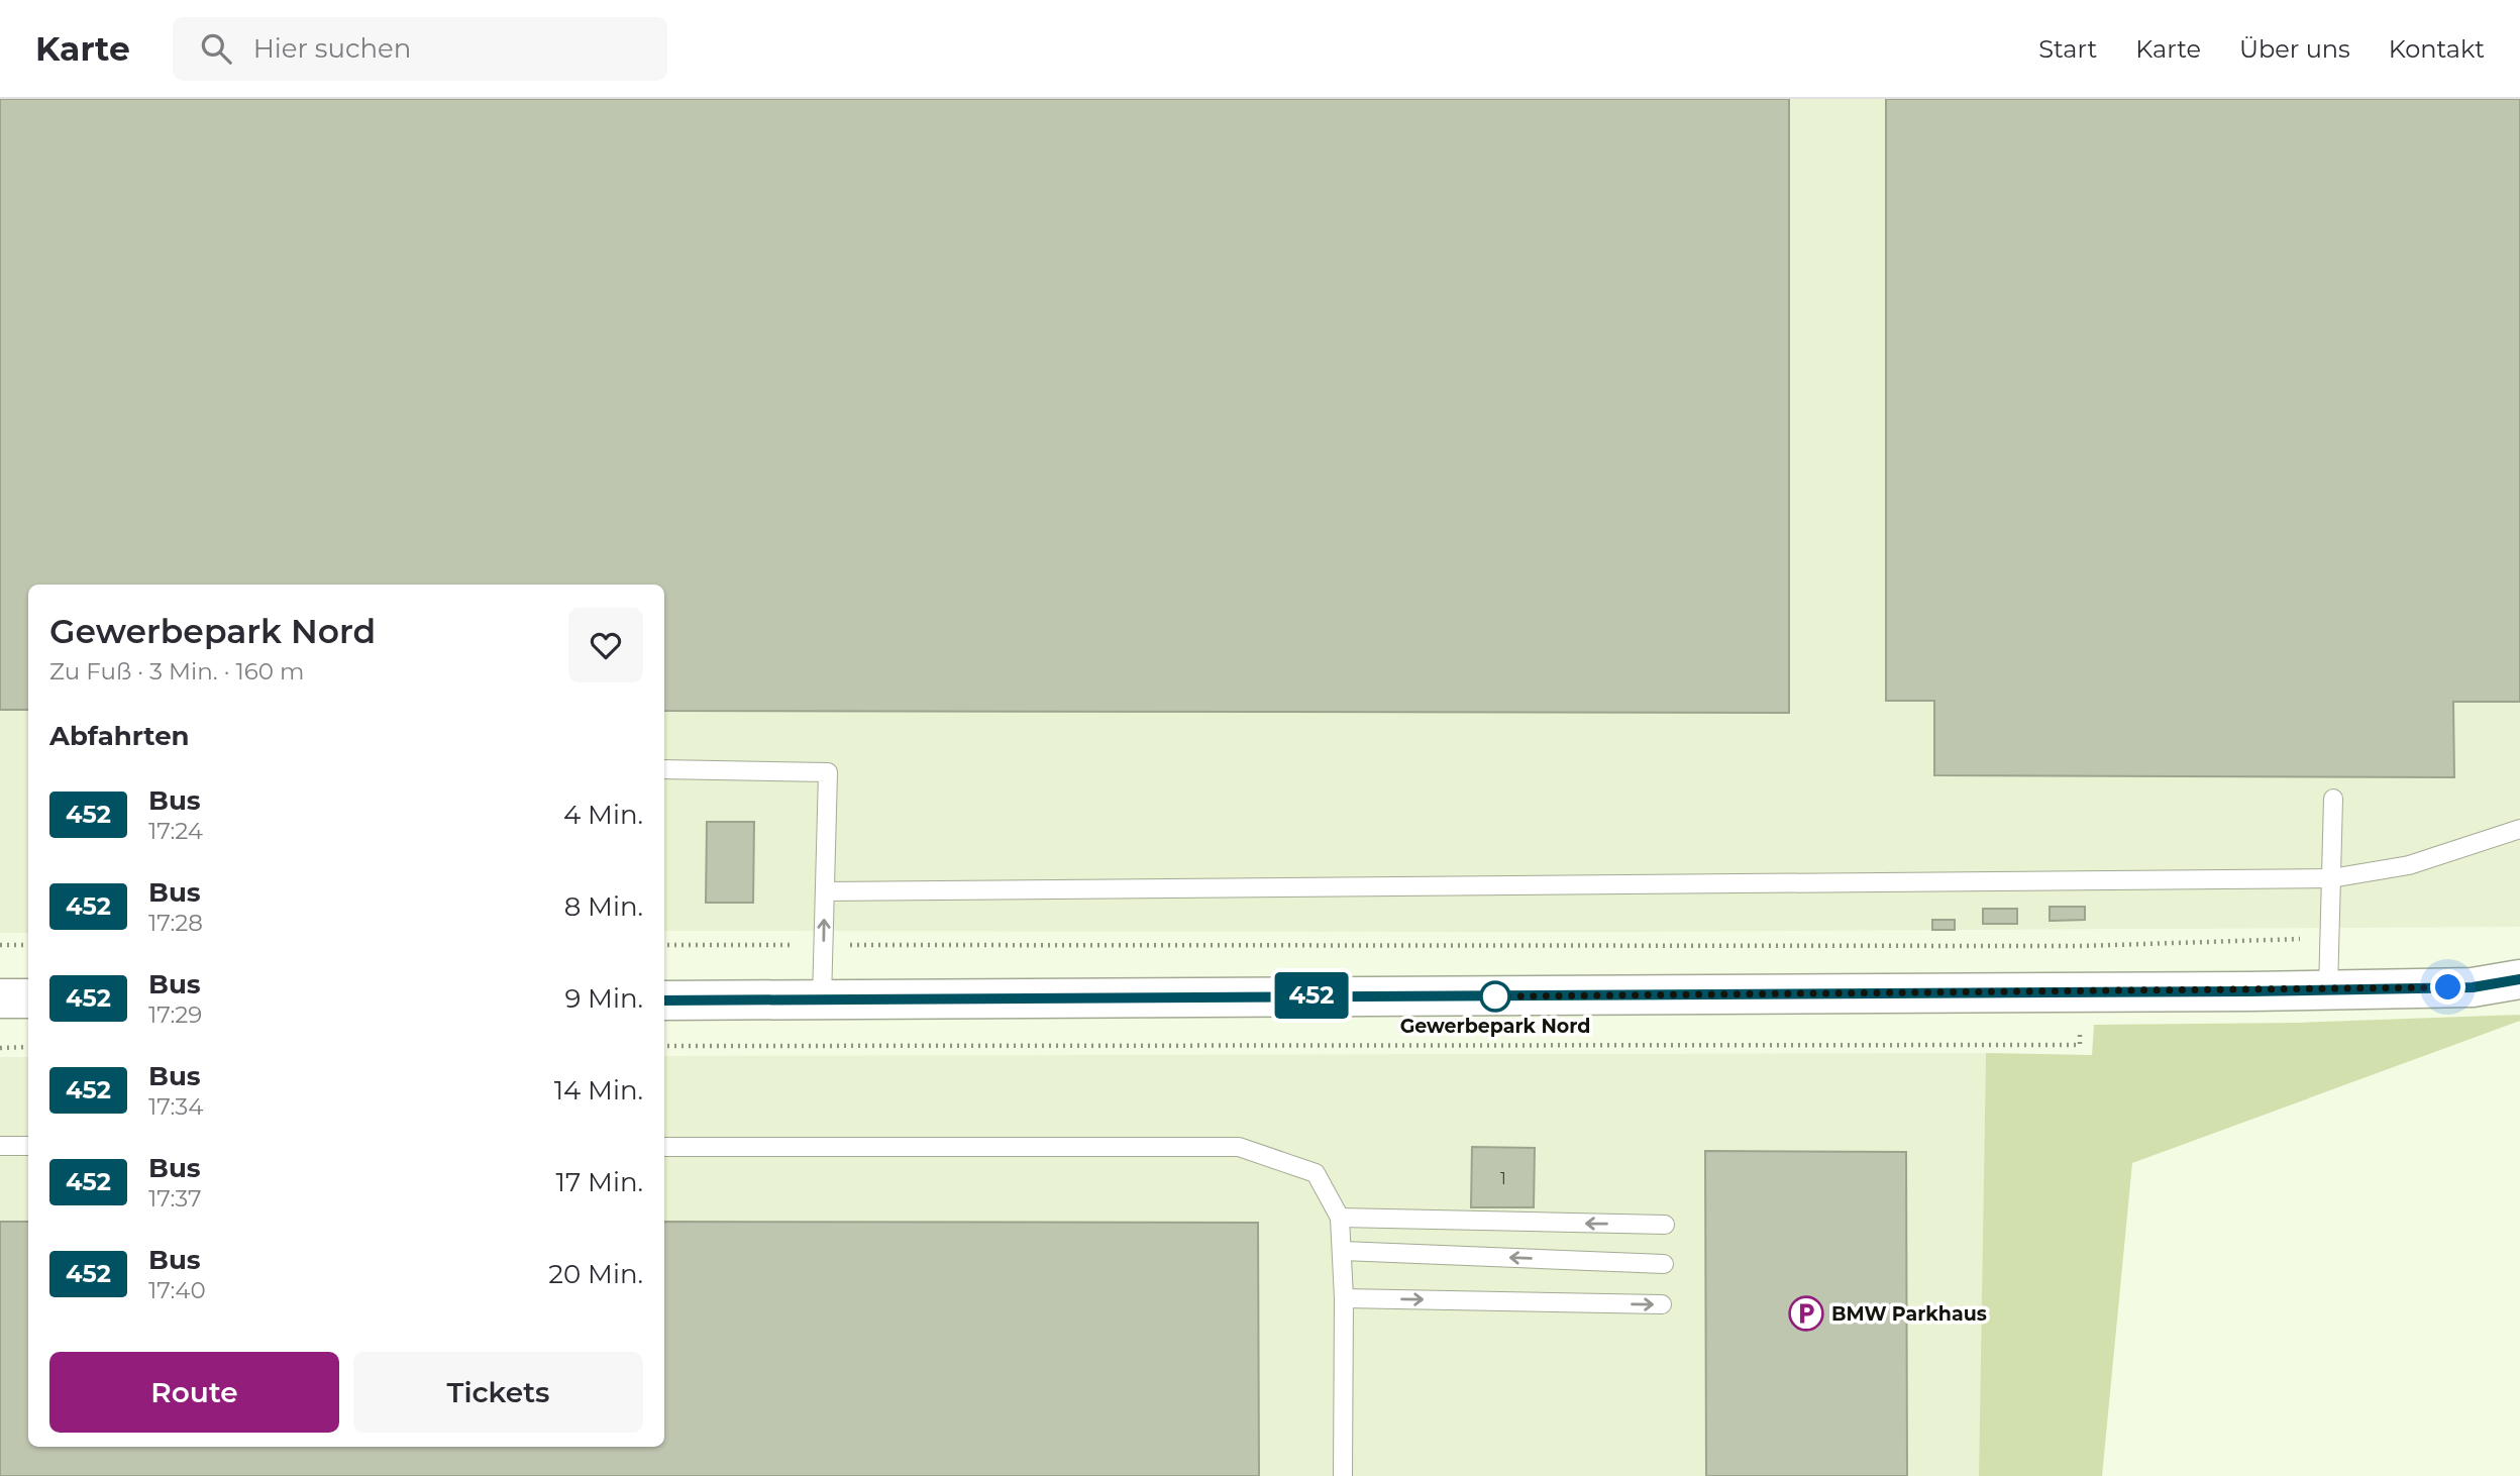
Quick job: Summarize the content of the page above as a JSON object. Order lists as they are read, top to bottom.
{
  "places": {
    "other": ["Gewerbepark Nord"],
    "parking": ["BMW Parkhaus"]
  },
  "lines": ["bus line 452"],
  "house_numbers": ["1"],
  "page": {
    "header": "Karte",
    "search": "Hier suchen",
    "nav": [
      "Start",
      "Karte",
      "Über uns",
      "Kontakt"
    ],
    "on_map": "452",
    "heading": [
      ["Gewerbepark Nord", "Zu Fuß · 3 Min. · 160 m"],
      "Abfahrten"
    ],
    "list": [
      {
        "mark": "452",
        "name": "Bus",
        "note": "17:24",
        "value": "4 Min."
      },
      {
        "mark": "452",
        "name": "Bus",
        "note": "17:28",
        "value": "8 Min."
      },
      {
        "mark": "452",
        "name": "Bus",
        "note": "17:29",
        "value": "9 Min."
      },
      {
        "mark": "452",
        "name": "Bus",
        "note": "17:34",
        "value": "14 Min."
      },
      {
        "mark": "452",
        "name": "Bus",
        "note": "17:37",
        "value": "17 Min."
      },
      {
        "mark": "452",
        "name": "Bus",
        "note": "17:40",
        "value": "20 Min."
      }
    ],
    "buttons": ["Route", "Tickets"]
  }
}
